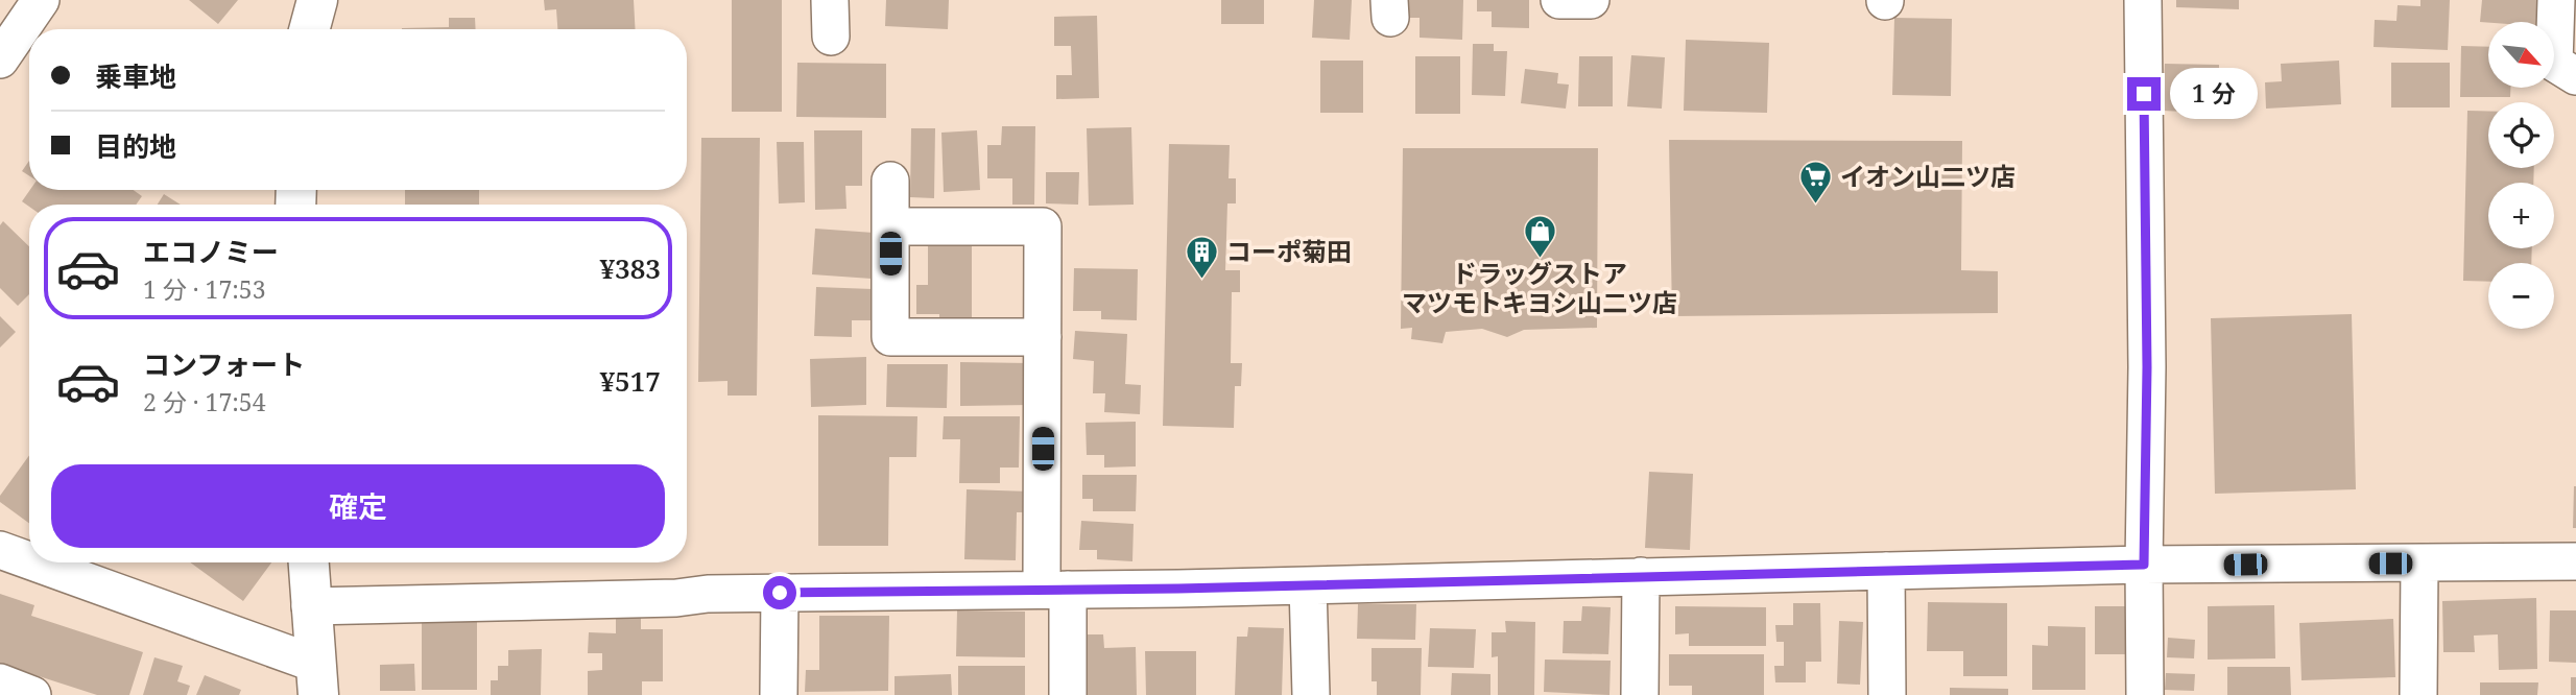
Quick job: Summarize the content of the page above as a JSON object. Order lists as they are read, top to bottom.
{
  "places": {
    "supermarket": ["イオン山二ツ店"],
    "shop": ["ドラッグストア マツモトキヨシ山二ツ店"],
    "building": ["コーポ菊田"]
  },
  "north": "bottom right",
  "page": {
    "map_buttons": ["+", "−"],
    "banner": ["乗車地", "目的地"],
    "bubble": "1 分",
    "list": [
      {
        "name": "エコノミー",
        "note": "1 分 · 17:53",
        "value": "¥383"
      },
      {
        "name": "コンフォート",
        "note": "2 分 · 17:54",
        "value": "¥517"
      }
    ],
    "buttons": "確定"
  }
}
